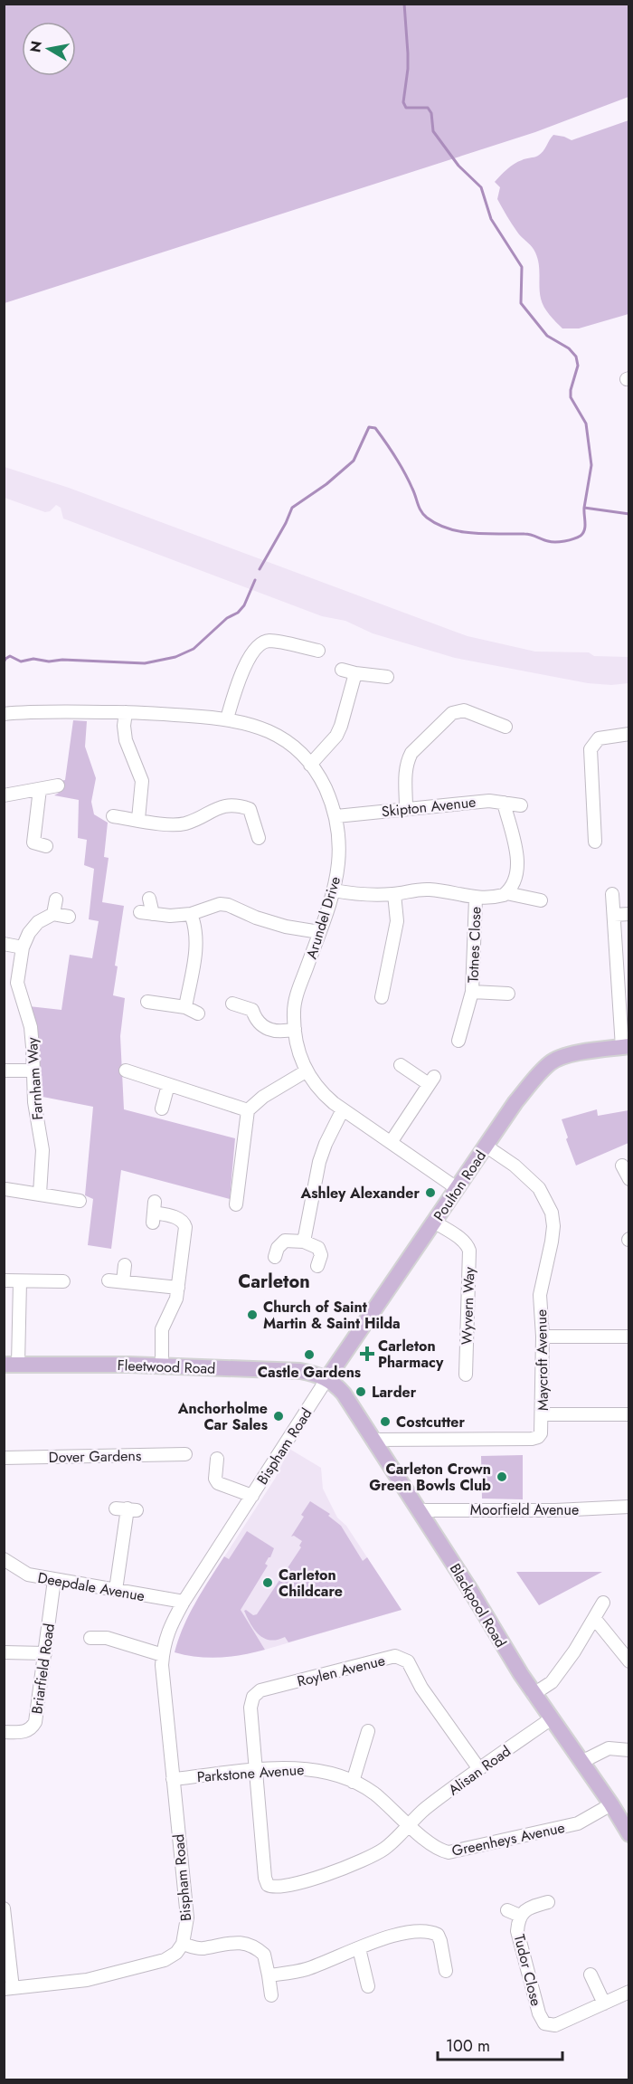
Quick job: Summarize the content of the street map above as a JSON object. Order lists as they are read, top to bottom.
{
  "streets": {
    "main road": ["Poulton Road", "Fleetwood Road", "Blackpool Road"],
    "street": [
      "Skipton Avenue",
      "Arundel Drive",
      "Totnes Close",
      "Farnham Way",
      "Wyvern Way",
      "Maycroft Avenue",
      "Bispham Road",
      "Dover Gardens",
      "Moorfield Avenue",
      "Deepdale Avenue",
      "Briarfield Road",
      "Roylen Avenue",
      "Alisan Road",
      "Parkstone Avenue",
      "Greenheys Avenue",
      "Tudor Close"
    ]
  },
  "crossings": [
    ["Skipton Avenue", "Arundel Drive"],
    ["Arundel Drive", "Poulton Road"],
    ["Poulton Road", "Wyvern Way"],
    ["Poulton Road", "Maycroft Avenue"],
    ["Poulton Road", "Fleetwood Road"],
    ["Poulton Road", "Bispham Road"],
    ["Poulton Road", "Blackpool Road"],
    ["Maycroft Avenue", "Blackpool Road"],
    ["Fleetwood Road", "Bispham Road"],
    ["Fleetwood Road", "Blackpool Road"],
    ["Bispham Road", "Deepdale Avenue"],
    ["Bispham Road", "Blackpool Road"],
    ["Bispham Road", "Parkstone Avenue"],
    ["Moorfield Avenue", "Blackpool Road"],
    ["Deepdale Avenue", "Briarfield Road"],
    ["Blackpool Road", "Alisan Road"],
    ["Blackpool Road", "Greenheys Avenue"],
    ["Roylen Avenue", "Alisan Road"],
    ["Roylen Avenue", "Parkstone Avenue"],
    ["Alisan Road", "Parkstone Avenue"],
    ["Alisan Road", "Greenheys Avenue"],
    ["Parkstone Avenue", "Greenheys Avenue"]
  ],
  "districts": ["Carleton"],
  "places": {
    "other": [
      "Ashley Alexander",
      "Church of Saint Martin & Saint Hilda",
      "Castle Gardens",
      "Larder",
      "Anchorholme Car Sales",
      "Costcutter",
      "Carleton Crown Green Bowls Club",
      "Carleton Childcare"
    ],
    "health": ["Carleton Pharmacy"]
  },
  "scale_bar": "100 m",
  "north": "left"
}
